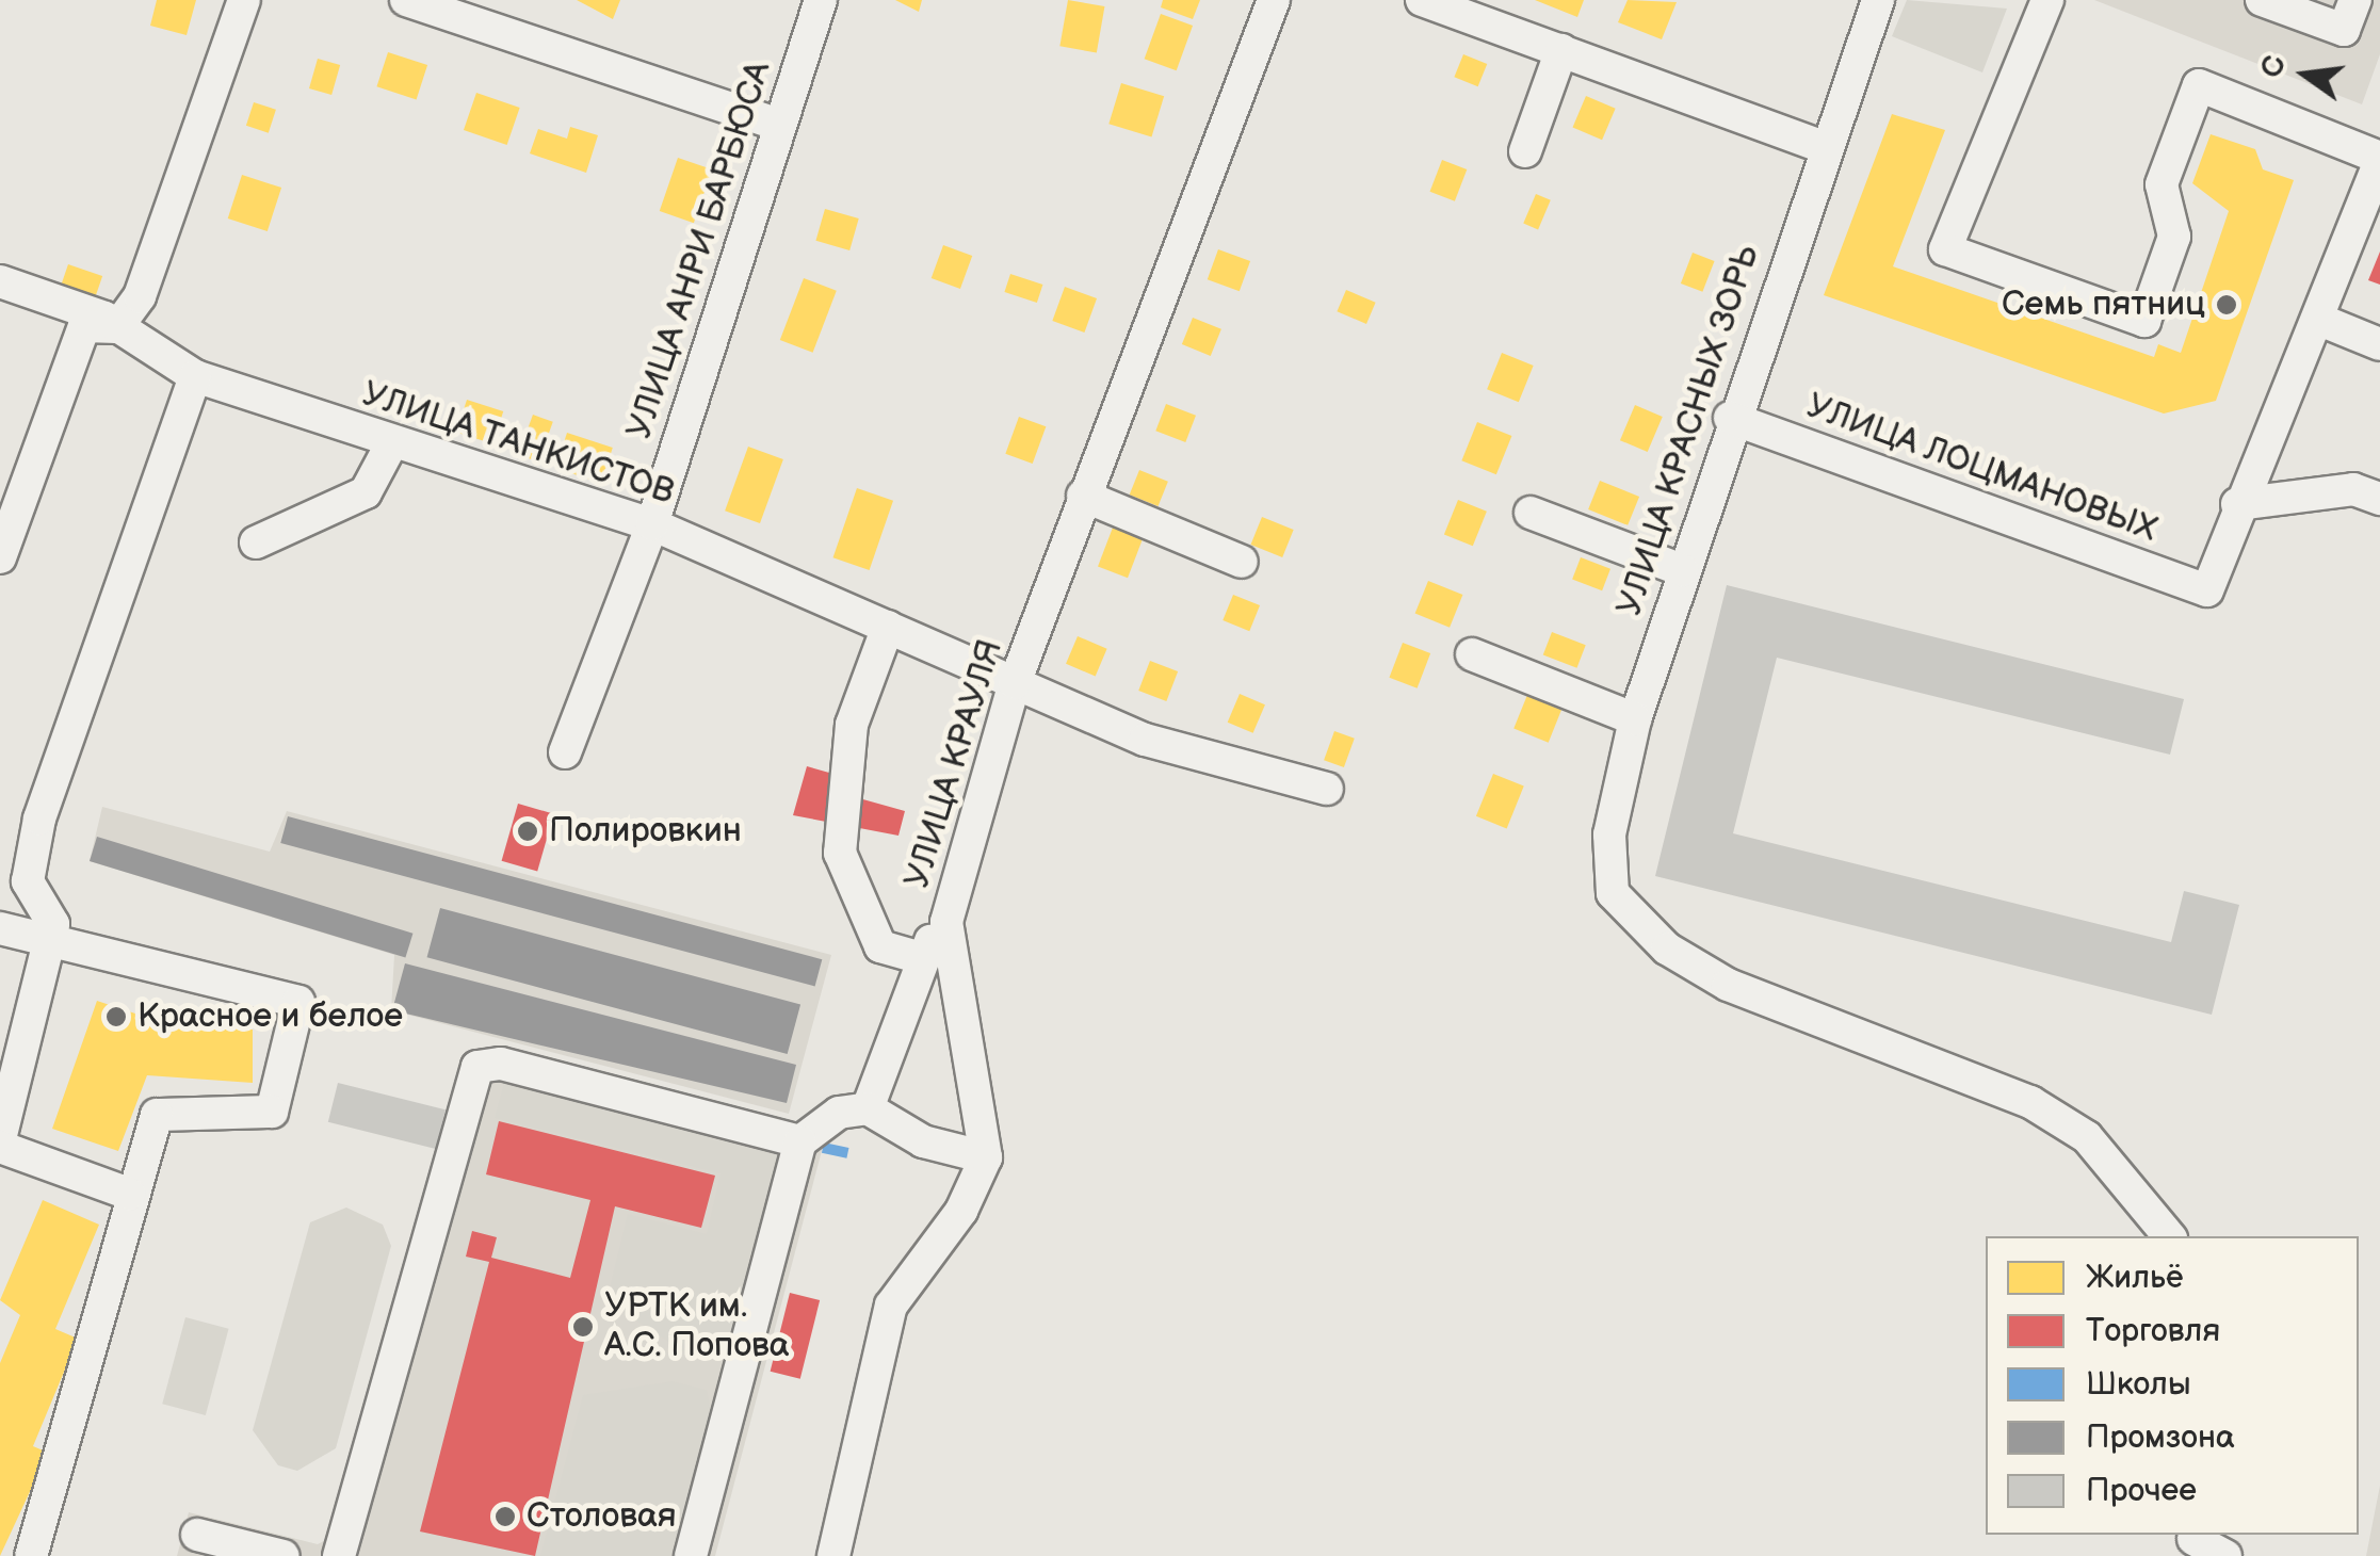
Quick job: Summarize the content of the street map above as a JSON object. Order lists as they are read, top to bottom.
{
  "streets": {
    "street": [
      "УЛИЦА АНРИ БАРБЮСА",
      "УЛИЦА КРАСНЫХ ЗОРЬ",
      "УЛИЦА ТАНКИСТОВ",
      "УЛИЦА ЛОЦМАНОВЫХ",
      "УЛИЦА КРАУЛЯ"
    ]
  },
  "crossings": [
    ["УЛИЦА АНРИ БАРБЮСА", "УЛИЦА ТАНКИСТОВ"],
    ["УЛИЦА КРАСНЫХ ЗОРЬ", "УЛИЦА ЛОЦМАНОВЫХ"],
    ["УЛИЦА ТАНКИСТОВ", "УЛИЦА КРАУЛЯ"]
  ],
  "places": [
    "Семь пятниц",
    "Полировкин",
    "Красное и белое",
    "УРТК им. А.С. Попова",
    "Столовая"
  ],
  "legend": [
    "Жильё",
    "Торговля",
    "Школы",
    "Промзона",
    "Прочее"
  ],
  "north": "left"
}
